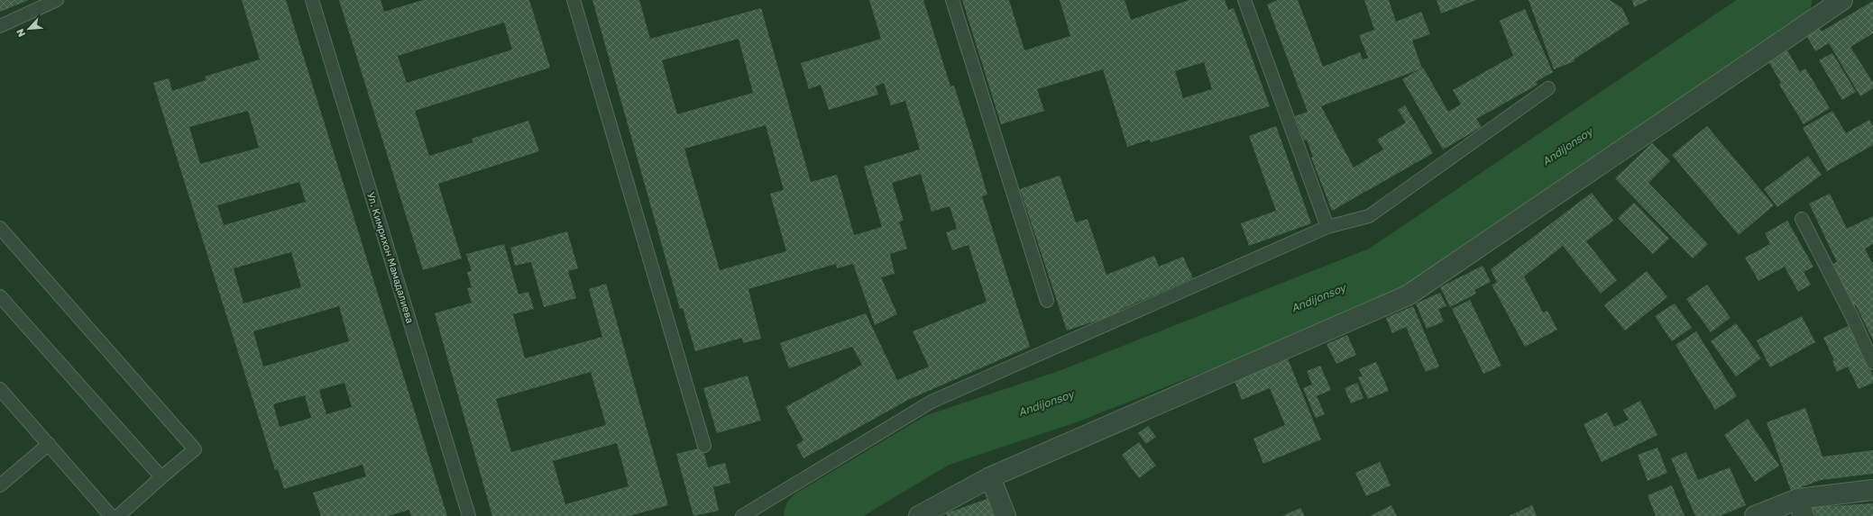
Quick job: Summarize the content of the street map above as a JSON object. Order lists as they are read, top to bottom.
{
  "streets": {
    "lane": ["Ул. Кимрихон Мамадалиева"]
  },
  "water": ["Andijonsoy"],
  "north": "bottom left"
}
